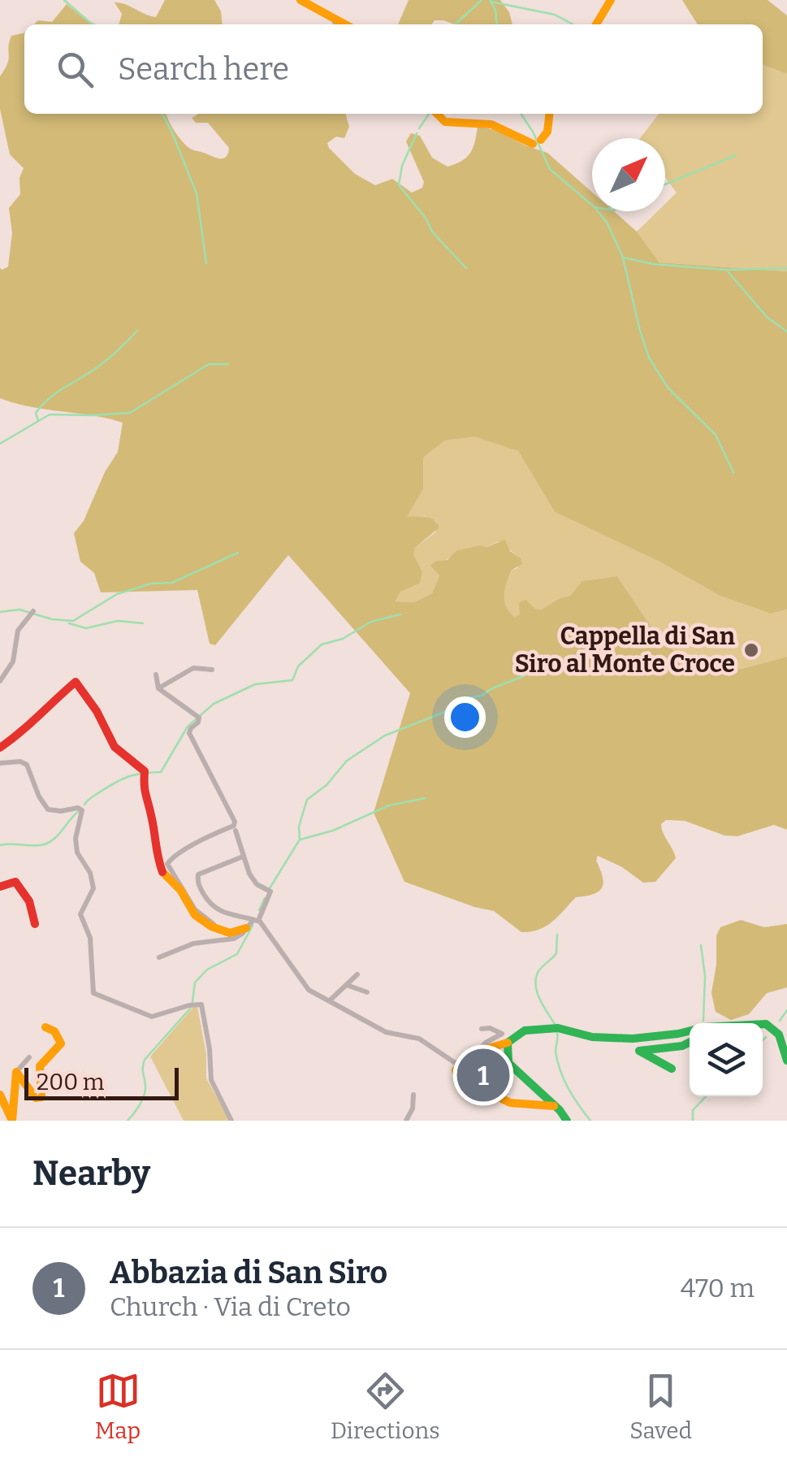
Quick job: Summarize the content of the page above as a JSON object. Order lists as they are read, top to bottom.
{
  "places": ["Cappella di San Siro al Monte Croce"],
  "scale_bar": "200 m",
  "north": "top right",
  "page": {
    "search": "Search here",
    "pins": "1",
    "scale": "200 m",
    "heading": "Nearby",
    "list": [
      {
        "mark": "1",
        "name": "Abbazia di San Siro",
        "note": "Church · Via di Creto",
        "value": "470 m"
      }
    ],
    "nav": ["Map", "Directions", "Saved"]
  }
}
